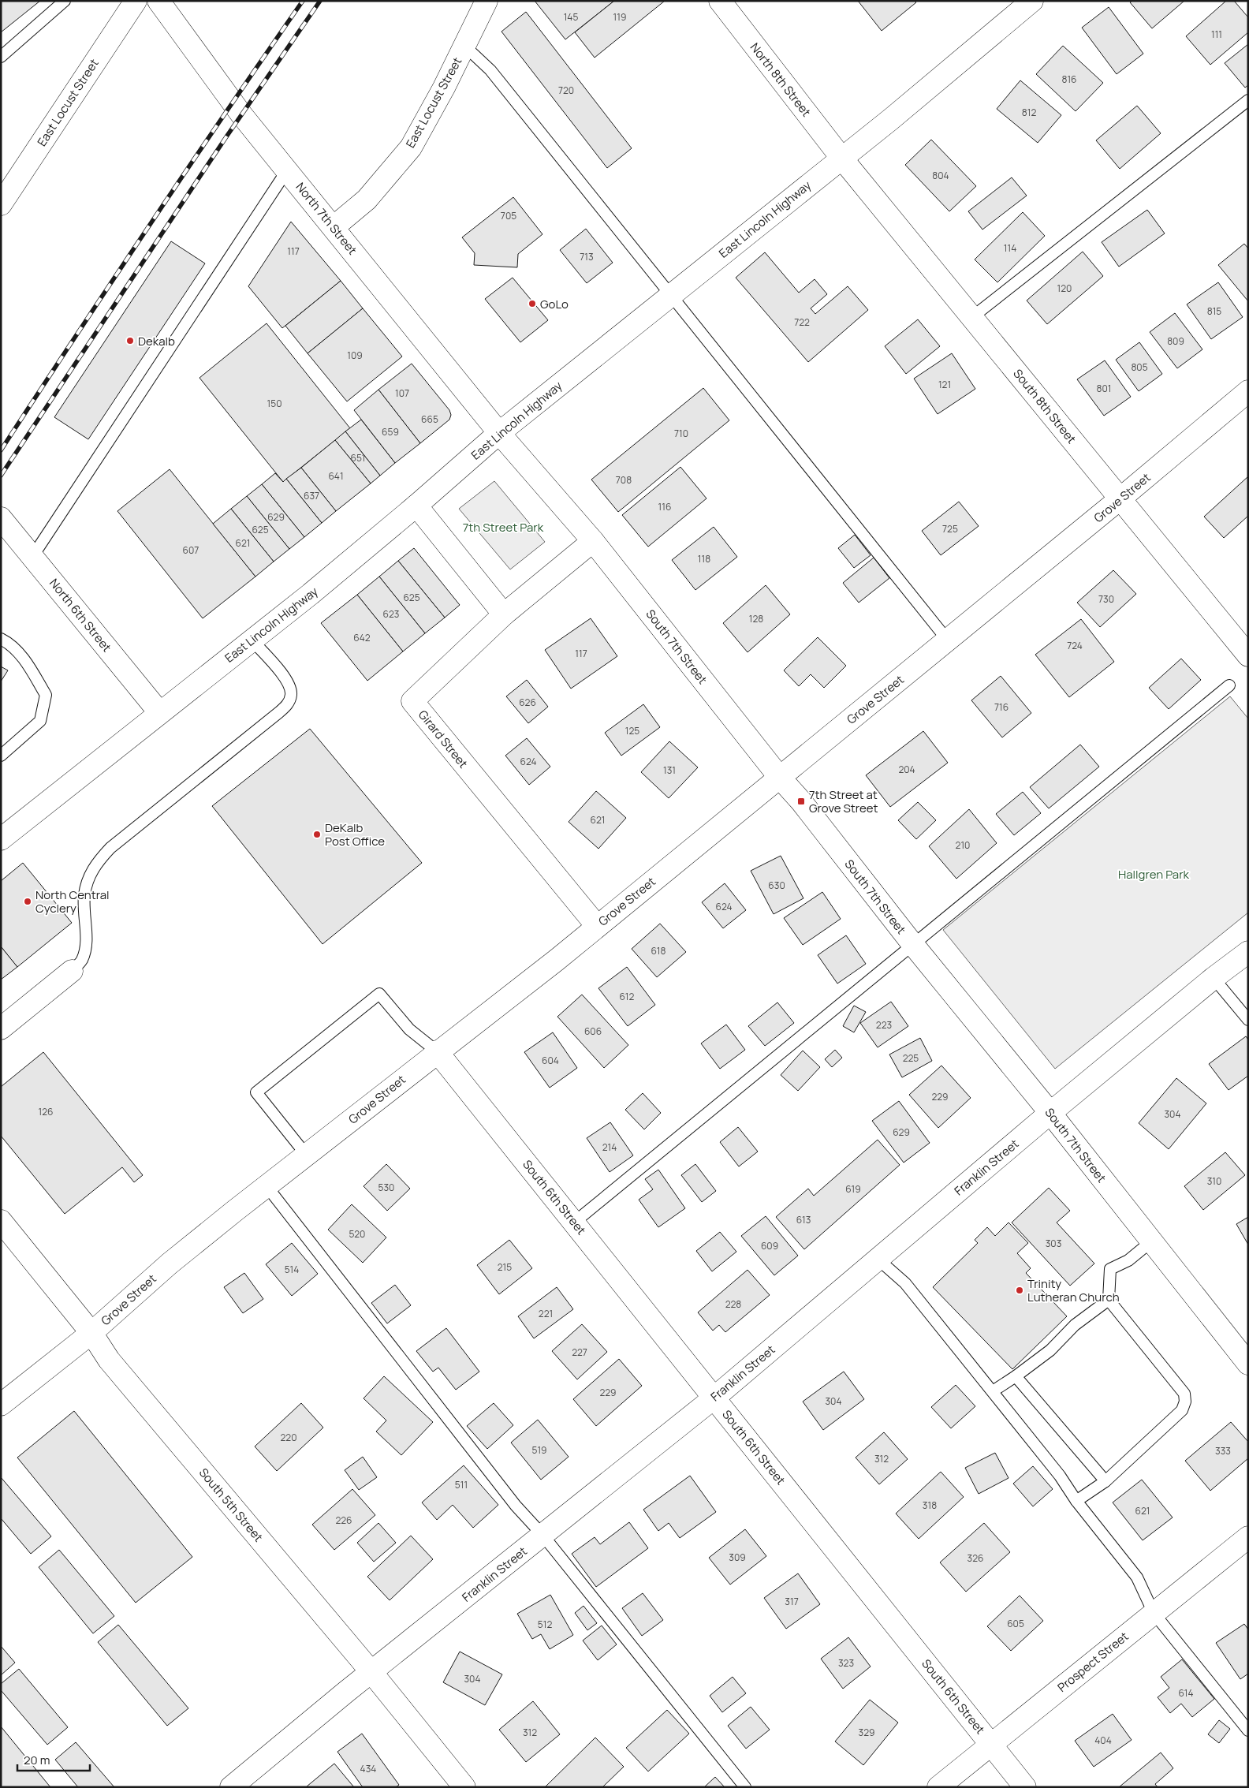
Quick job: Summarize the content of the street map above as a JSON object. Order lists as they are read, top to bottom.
{
  "streets": {
    "street": [
      "North 8th Street",
      "East Locust Street",
      "North 7th Street",
      "East Lincoln Highway",
      "South 8th Street",
      "Grove Street",
      "North 6th Street",
      "South 7th Street",
      "Girard Street",
      "Franklin Street",
      "South 6th Street",
      "South 5th Street",
      "Prospect Street"
    ]
  },
  "crossings": [
    ["North 8th Street", "East Lincoln Highway"],
    ["North 8th Street", "South 8th Street"],
    ["East Locust Street", "North 7th Street"],
    ["North 7th Street", "East Lincoln Highway"],
    ["North 7th Street", "South 7th Street"],
    ["East Lincoln Highway", "South 8th Street"],
    ["East Lincoln Highway", "North 6th Street"],
    ["East Lincoln Highway", "South 7th Street"],
    ["South 8th Street", "Grove Street"],
    ["Grove Street", "South 7th Street"],
    ["Grove Street", "Girard Street"],
    ["Grove Street", "South 6th Street"],
    ["Grove Street", "South 5th Street"],
    ["South 7th Street", "Girard Street"],
    ["South 7th Street", "Franklin Street"],
    ["Franklin Street", "South 6th Street"],
    ["Franklin Street", "South 5th Street"],
    ["South 6th Street", "Prospect Street"]
  ],
  "parks": ["7th Street Park", "Hallgren Park"],
  "places": {
    "other": [
      "GoLo",
      "Dekalb",
      "DeKalb Post Office",
      "North Central Cyclery",
      "Trinity Lutheran Church"
    ],
    "transit": ["7th Street at Grove Street"]
  },
  "house_numbers": [
    "145",
    "119",
    "111",
    "816",
    "720",
    "812",
    "804",
    "705",
    "114",
    "117",
    "713",
    "120",
    "815",
    "722",
    "809",
    "109",
    "805",
    "121",
    "801",
    "107",
    "150",
    "665",
    "659",
    "710",
    "651",
    "641",
    "708",
    "637",
    "116",
    "629",
    "725",
    "625",
    "621",
    "607",
    "118",
    "625",
    "730",
    "623",
    "128",
    "642",
    "724",
    "117",
    "626",
    "716",
    "125",
    "624",
    "204",
    "131",
    "621",
    "210",
    "630",
    "624",
    "618",
    "612",
    "223",
    "606",
    "225",
    "604",
    "229",
    "126",
    "304",
    "629",
    "214",
    "310",
    "530",
    "619",
    "613",
    "520",
    "303",
    "609",
    "215",
    "514",
    "228",
    "221",
    "227",
    "229",
    "304",
    "220",
    "519",
    "333",
    "312",
    "511",
    "318",
    "621",
    "226",
    "309",
    "326",
    "317",
    "605",
    "512",
    "323",
    "304",
    "614",
    "312",
    "329",
    "404",
    "434"
  ],
  "scale_bar": "20 m"
}
